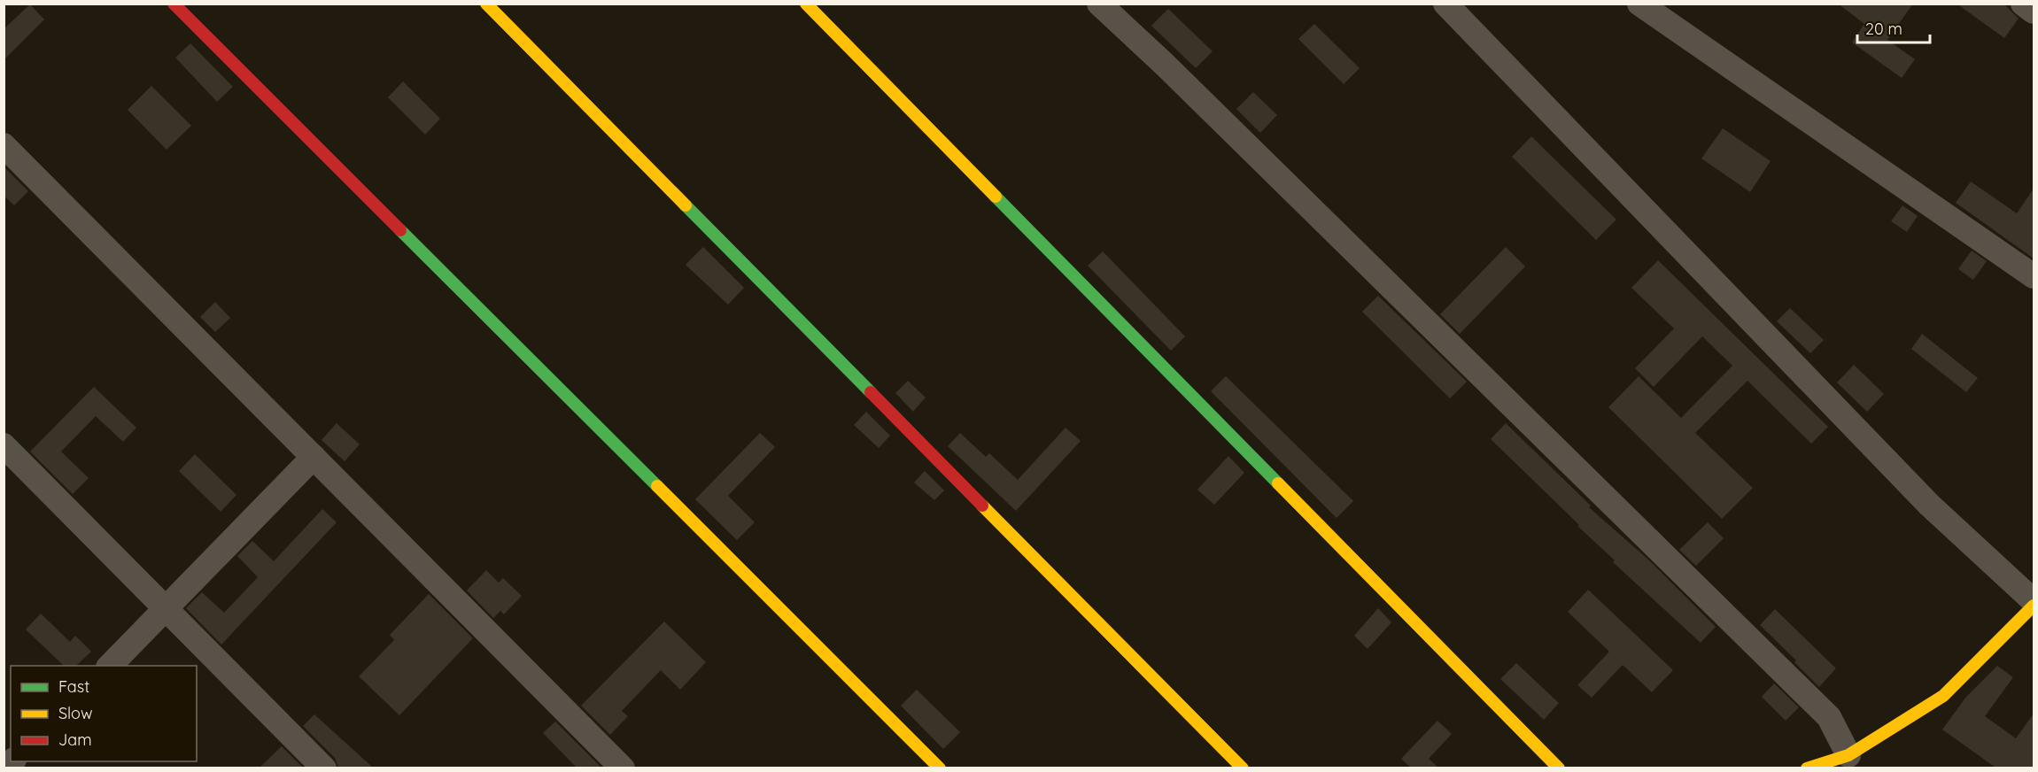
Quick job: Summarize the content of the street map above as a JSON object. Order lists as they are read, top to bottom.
{
  "legend": ["Fast", "Slow", "Jam"],
  "scale_bar": "20 m"
}
